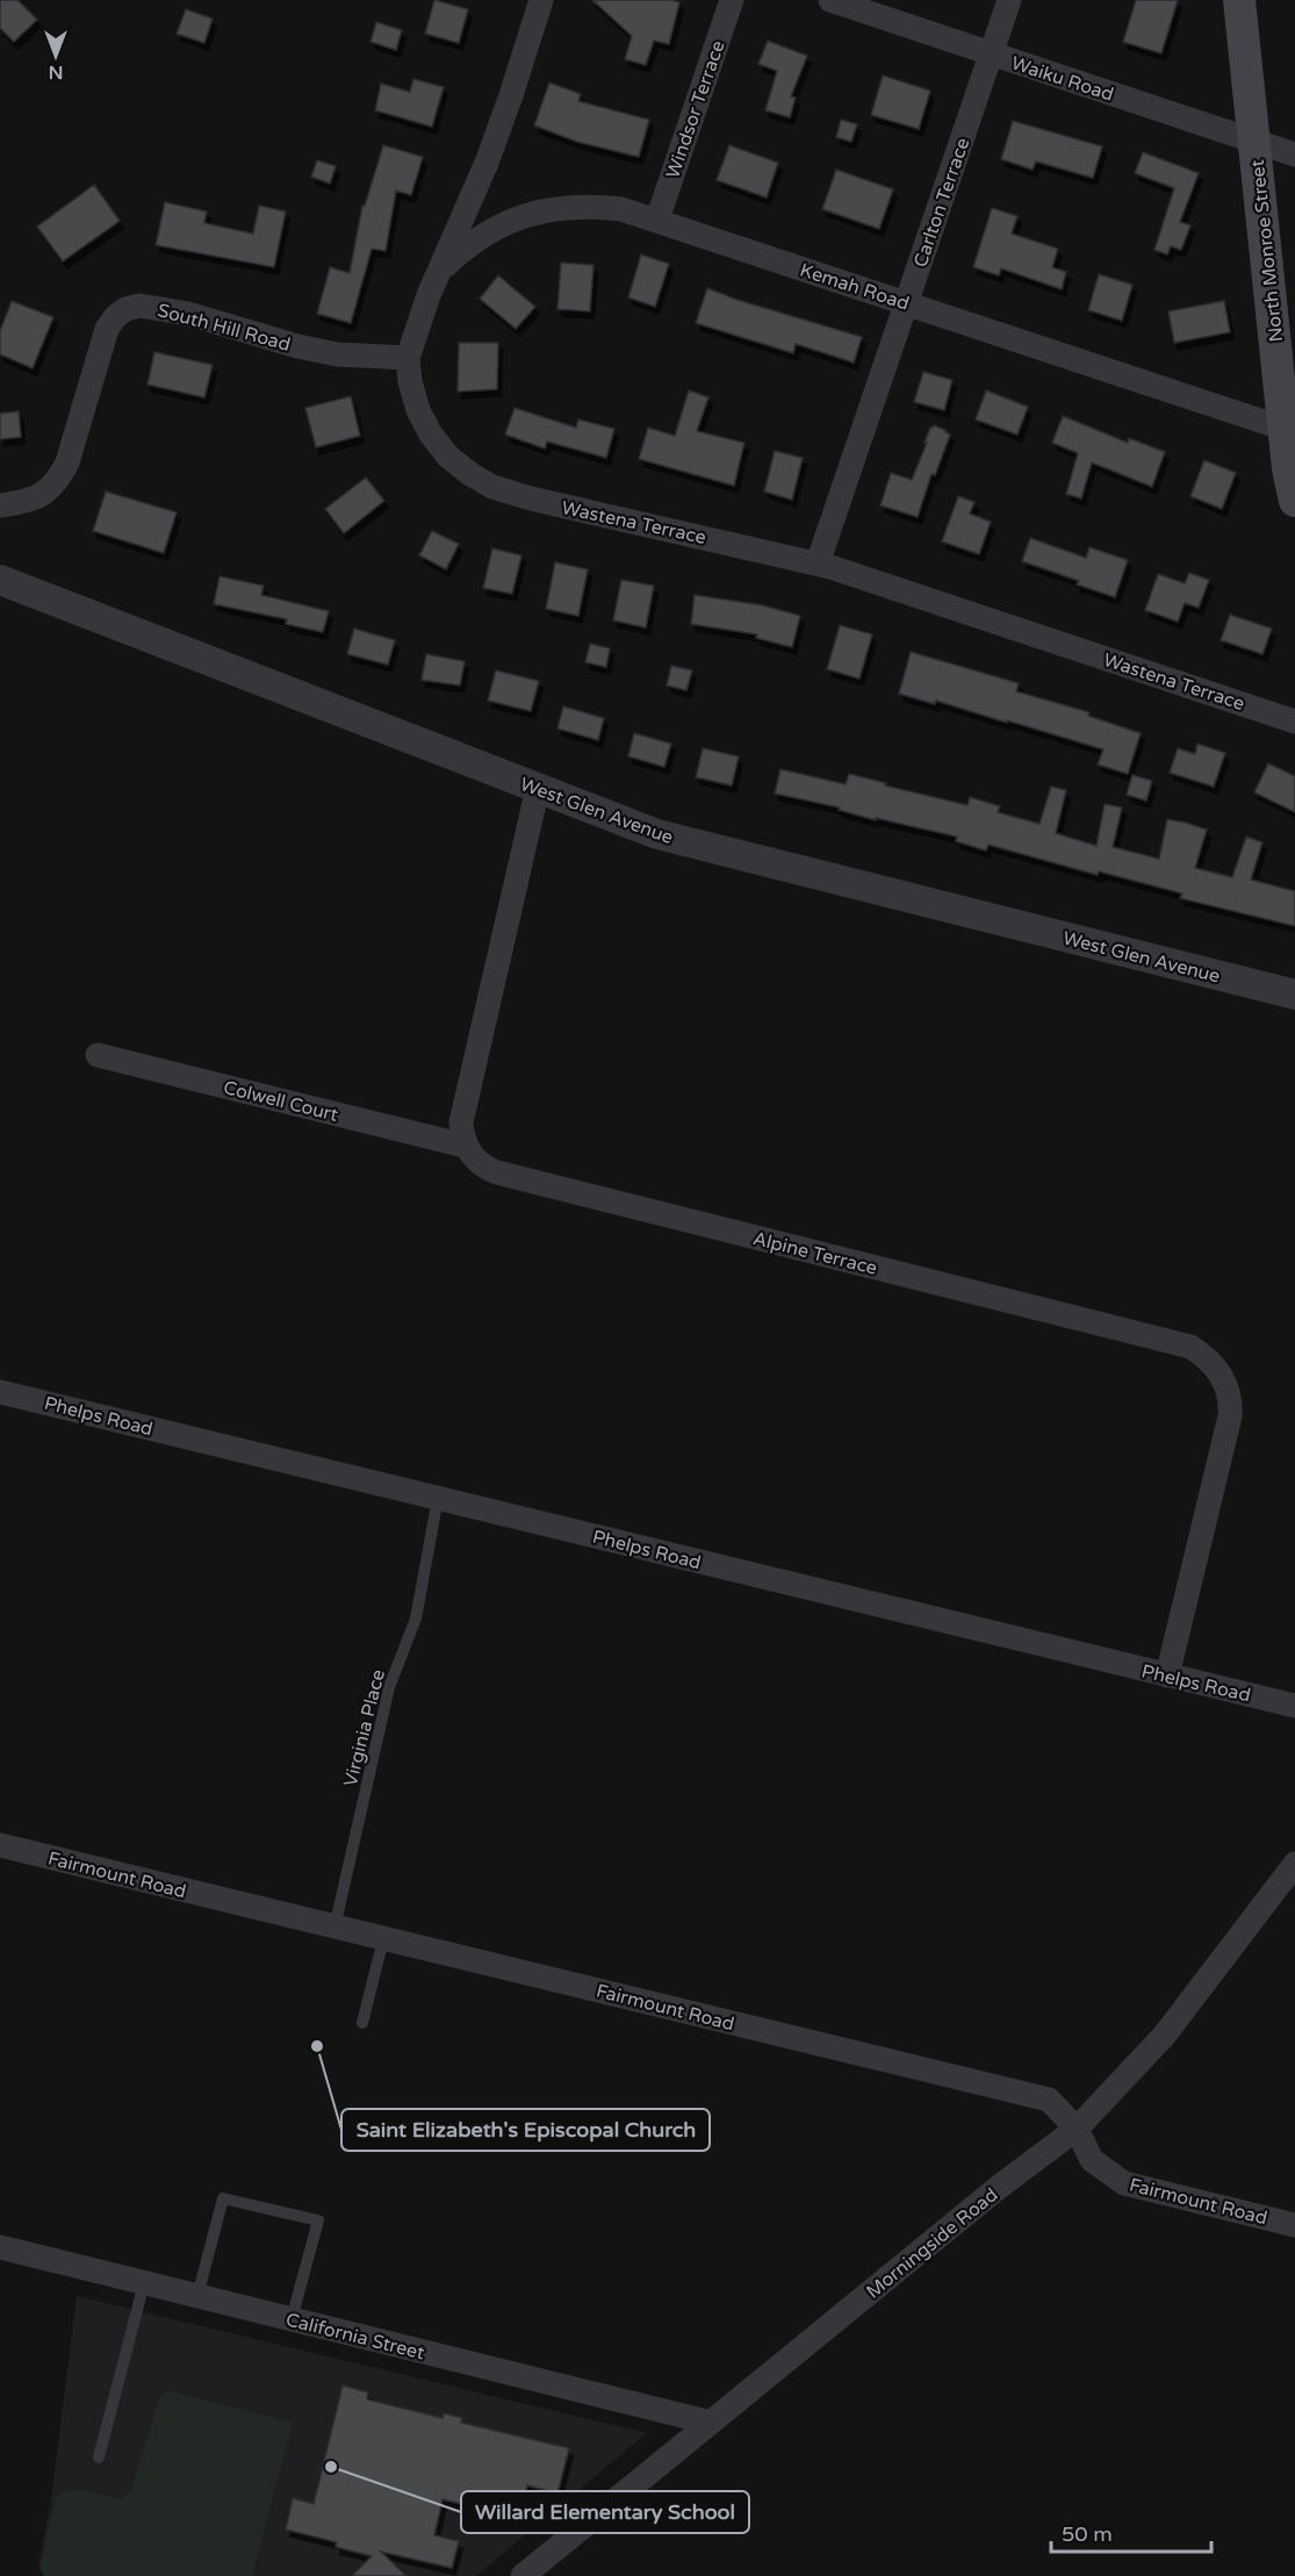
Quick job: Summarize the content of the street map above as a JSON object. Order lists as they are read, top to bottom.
{
  "streets": {
    "main road": ["North Monroe Street"],
    "street": [
      "Waiku Road",
      "Windsor Terrace",
      "Carlton Terrace",
      "Kemah Road",
      "South Hill Road",
      "Wastena Terrace",
      "West Glen Avenue",
      "Colwell Court",
      "Alpine Terrace",
      "Phelps Road",
      "Fairmount Road",
      "Morningside Road",
      "California Street"
    ],
    "lane": ["Virginia Place"]
  },
  "crossings": [
    ["Waiku Road", "Carlton Terrace"],
    ["Waiku Road", "North Monroe Street"],
    ["Windsor Terrace", "Kemah Road"],
    ["Carlton Terrace", "Kemah Road"],
    ["Carlton Terrace", "Wastena Terrace"],
    ["North Monroe Street", "Kemah Road"],
    ["Kemah Road", "Wastena Terrace"],
    ["South Hill Road", "Wastena Terrace"],
    ["Colwell Court", "Alpine Terrace"],
    ["Alpine Terrace", "Phelps Road"],
    ["Phelps Road", "Virginia Place"],
    ["Virginia Place", "Fairmount Road"],
    ["Fairmount Road", "Morningside Road"],
    ["Morningside Road", "California Street"]
  ],
  "places": ["Saint Elizabeth's Episcopal Church", "Willard Elementary School"],
  "scale_bar": "50 m",
  "north": "bottom"
}
